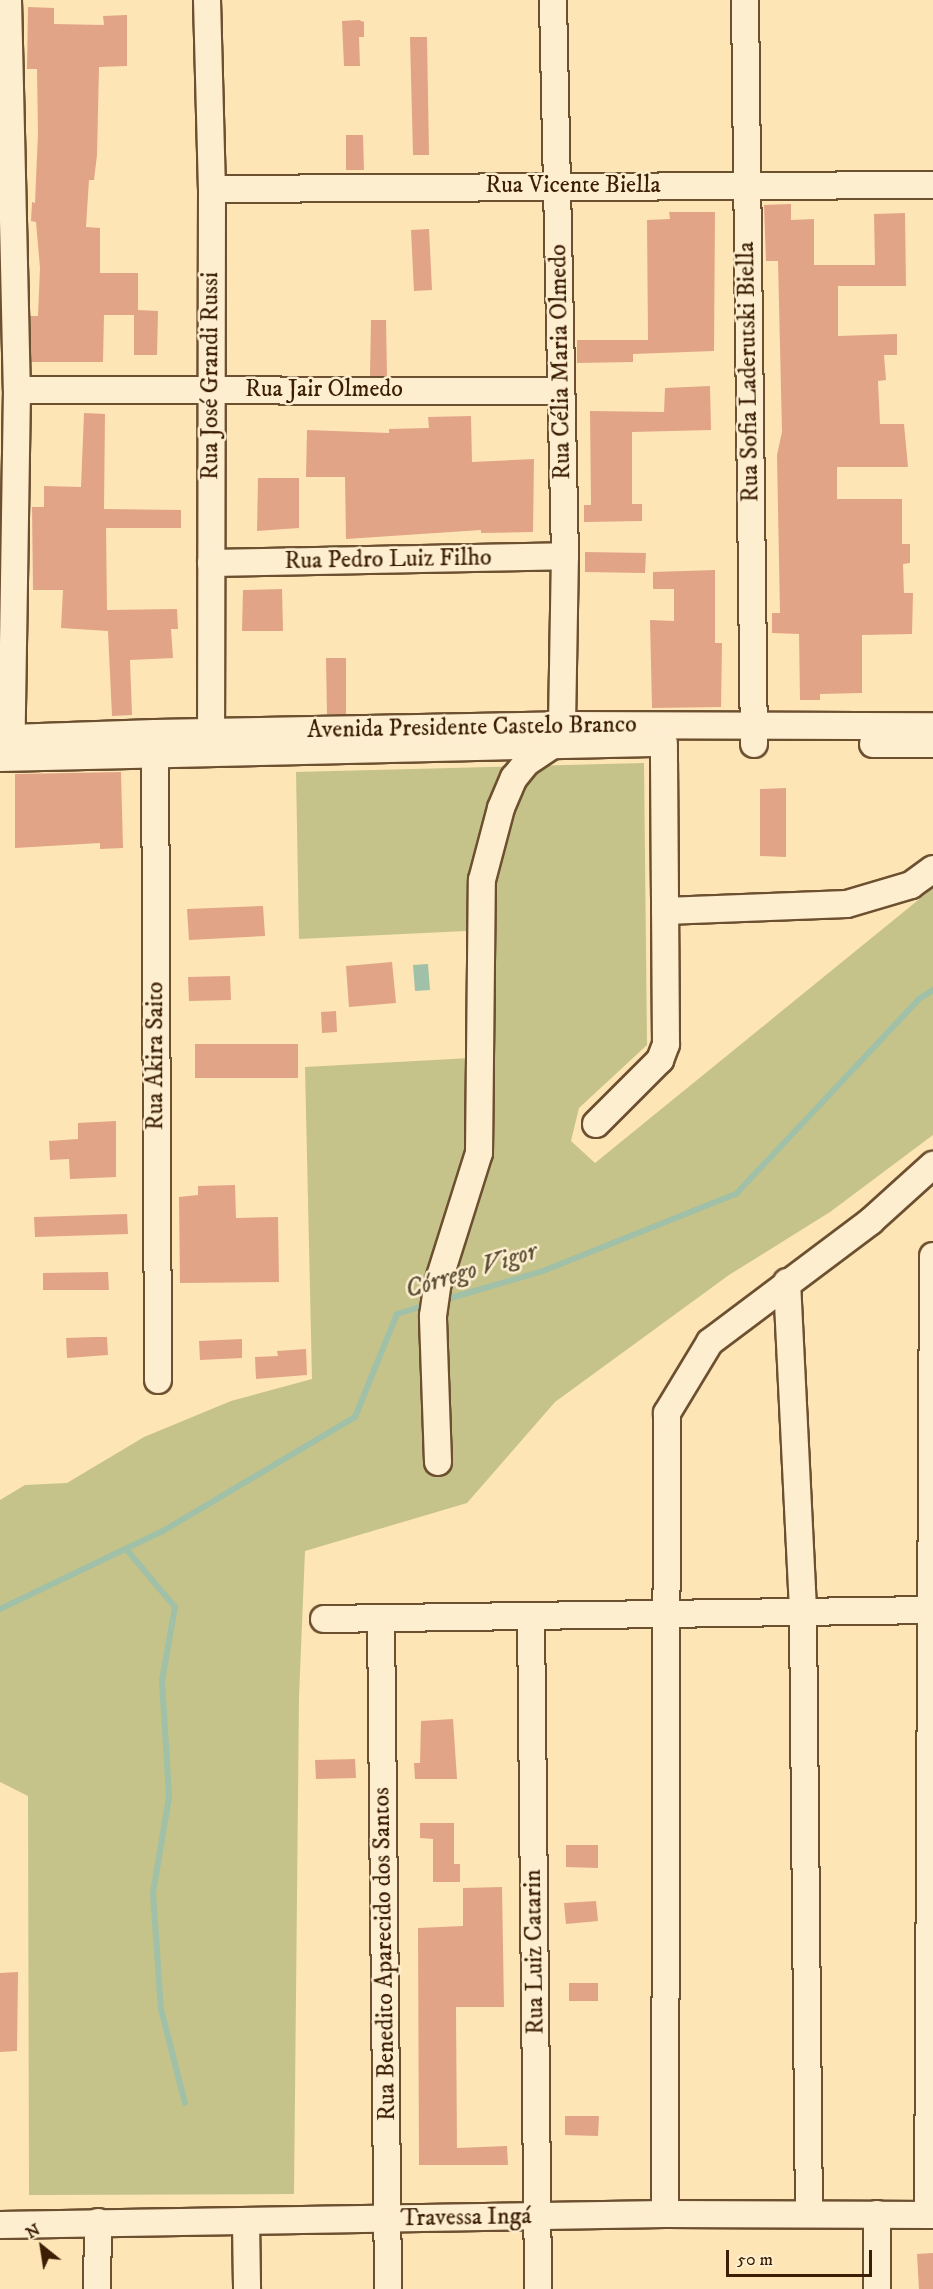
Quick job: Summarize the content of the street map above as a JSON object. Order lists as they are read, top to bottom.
{
  "streets": {
    "street": [
      "Rua Vicente Biella",
      "Rua Célia Maria Olmedo",
      "Rua Sofia Laderutski Biella",
      "Rua José Grandi Russi",
      "Rua Jair Olmedo",
      "Rua Pedro Luiz Filho",
      "Avenida Presidente Castelo Branco",
      "Rua Akira Saito",
      "Rua Luiz Catarin",
      "Rua Benedito Aparecido dos Santos",
      "Travessa Ingá"
    ]
  },
  "crossings": [
    ["Rua Vicente Biella", "Rua Célia Maria Olmedo"],
    ["Rua Vicente Biella", "Rua Sofia Laderutski Biella"],
    ["Rua Vicente Biella", "Rua José Grandi Russi"],
    ["Rua Célia Maria Olmedo", "Rua Jair Olmedo"],
    ["Rua Célia Maria Olmedo", "Rua Pedro Luiz Filho"],
    ["Rua Célia Maria Olmedo", "Avenida Presidente Castelo Branco"],
    ["Rua Sofia Laderutski Biella", "Avenida Presidente Castelo Branco"],
    ["Rua José Grandi Russi", "Rua Jair Olmedo"],
    ["Rua José Grandi Russi", "Rua Pedro Luiz Filho"],
    ["Rua José Grandi Russi", "Avenida Presidente Castelo Branco"],
    ["Avenida Presidente Castelo Branco", "Rua Akira Saito"],
    ["Rua Luiz Catarin", "Travessa Ingá"],
    ["Rua Benedito Aparecido dos Santos", "Travessa Ingá"]
  ],
  "water": ["Córrego Vigor"],
  "scale_bar": "50 m",
  "north": "top left"
}
